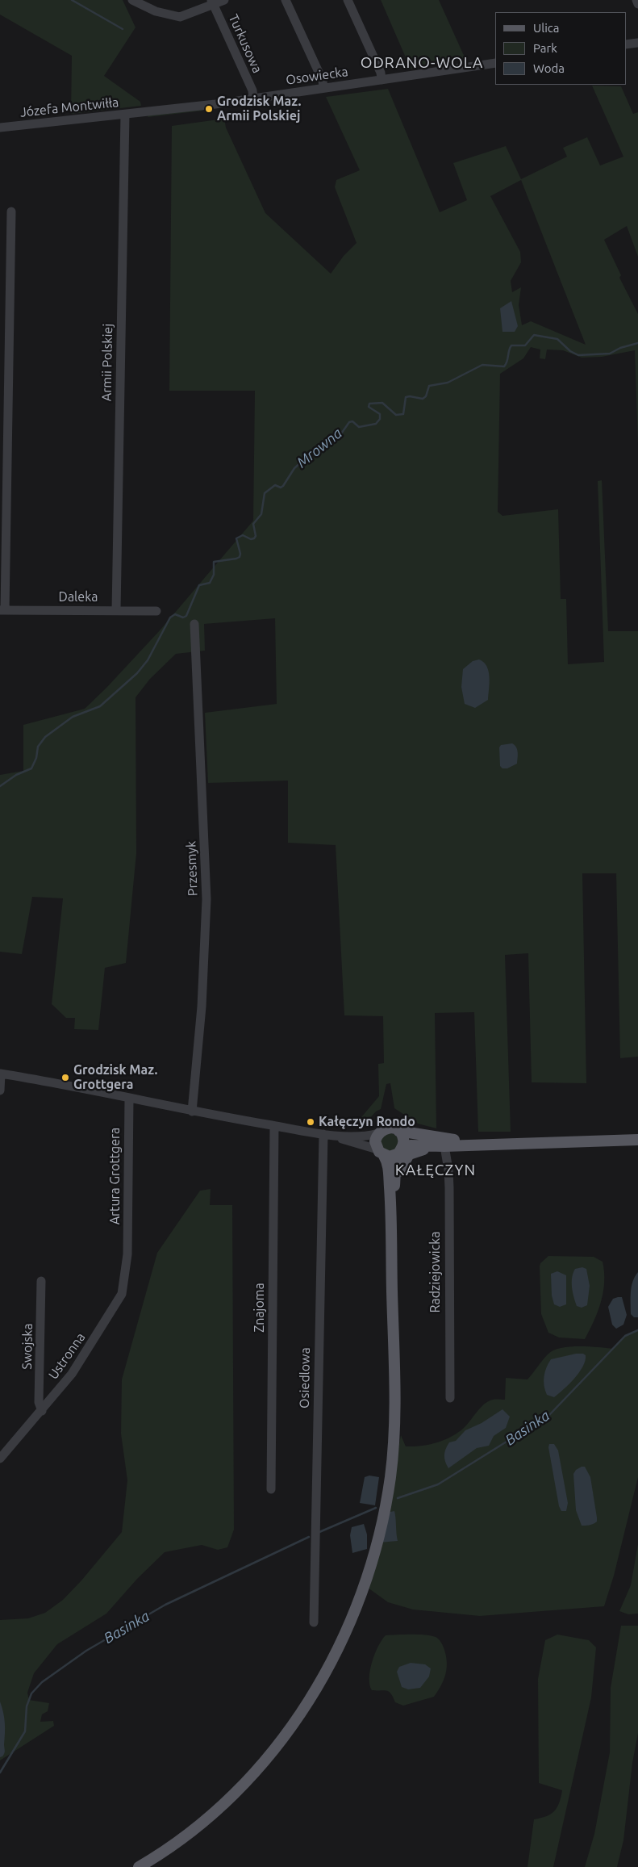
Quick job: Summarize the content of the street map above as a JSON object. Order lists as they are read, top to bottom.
{
  "streets": {
    "street": [
      "Turkusowa",
      "Osowiecka",
      "Józefa Montwiłła",
      "Armii Polskiej",
      "Daleka",
      "Przesmyk",
      "Artura Grottgera",
      "Radziejowicka",
      "Znajoma",
      "Swojska",
      "Ustronna",
      "Osiedlowa"
    ]
  },
  "crossings": [
    ["Turkusowa", "Osowiecka"],
    ["Osowiecka", "Józefa Montwiłła"],
    ["Józefa Montwiłła", "Armii Polskiej"],
    ["Armii Polskiej", "Daleka"],
    ["Artura Grottgera", "Ustronna"],
    ["Swojska", "Ustronna"]
  ],
  "districts": ["ODRANO-WOLA", "KAŁĘCZYN"],
  "water": ["Mrowna", "Basinka"],
  "places": ["Grodzisk Maz. Armii Polskiej", "Grodzisk Maz. Grottgera", "Kałęczyn Rondo"],
  "legend": ["Ulica", "Park", "Woda"]
}
